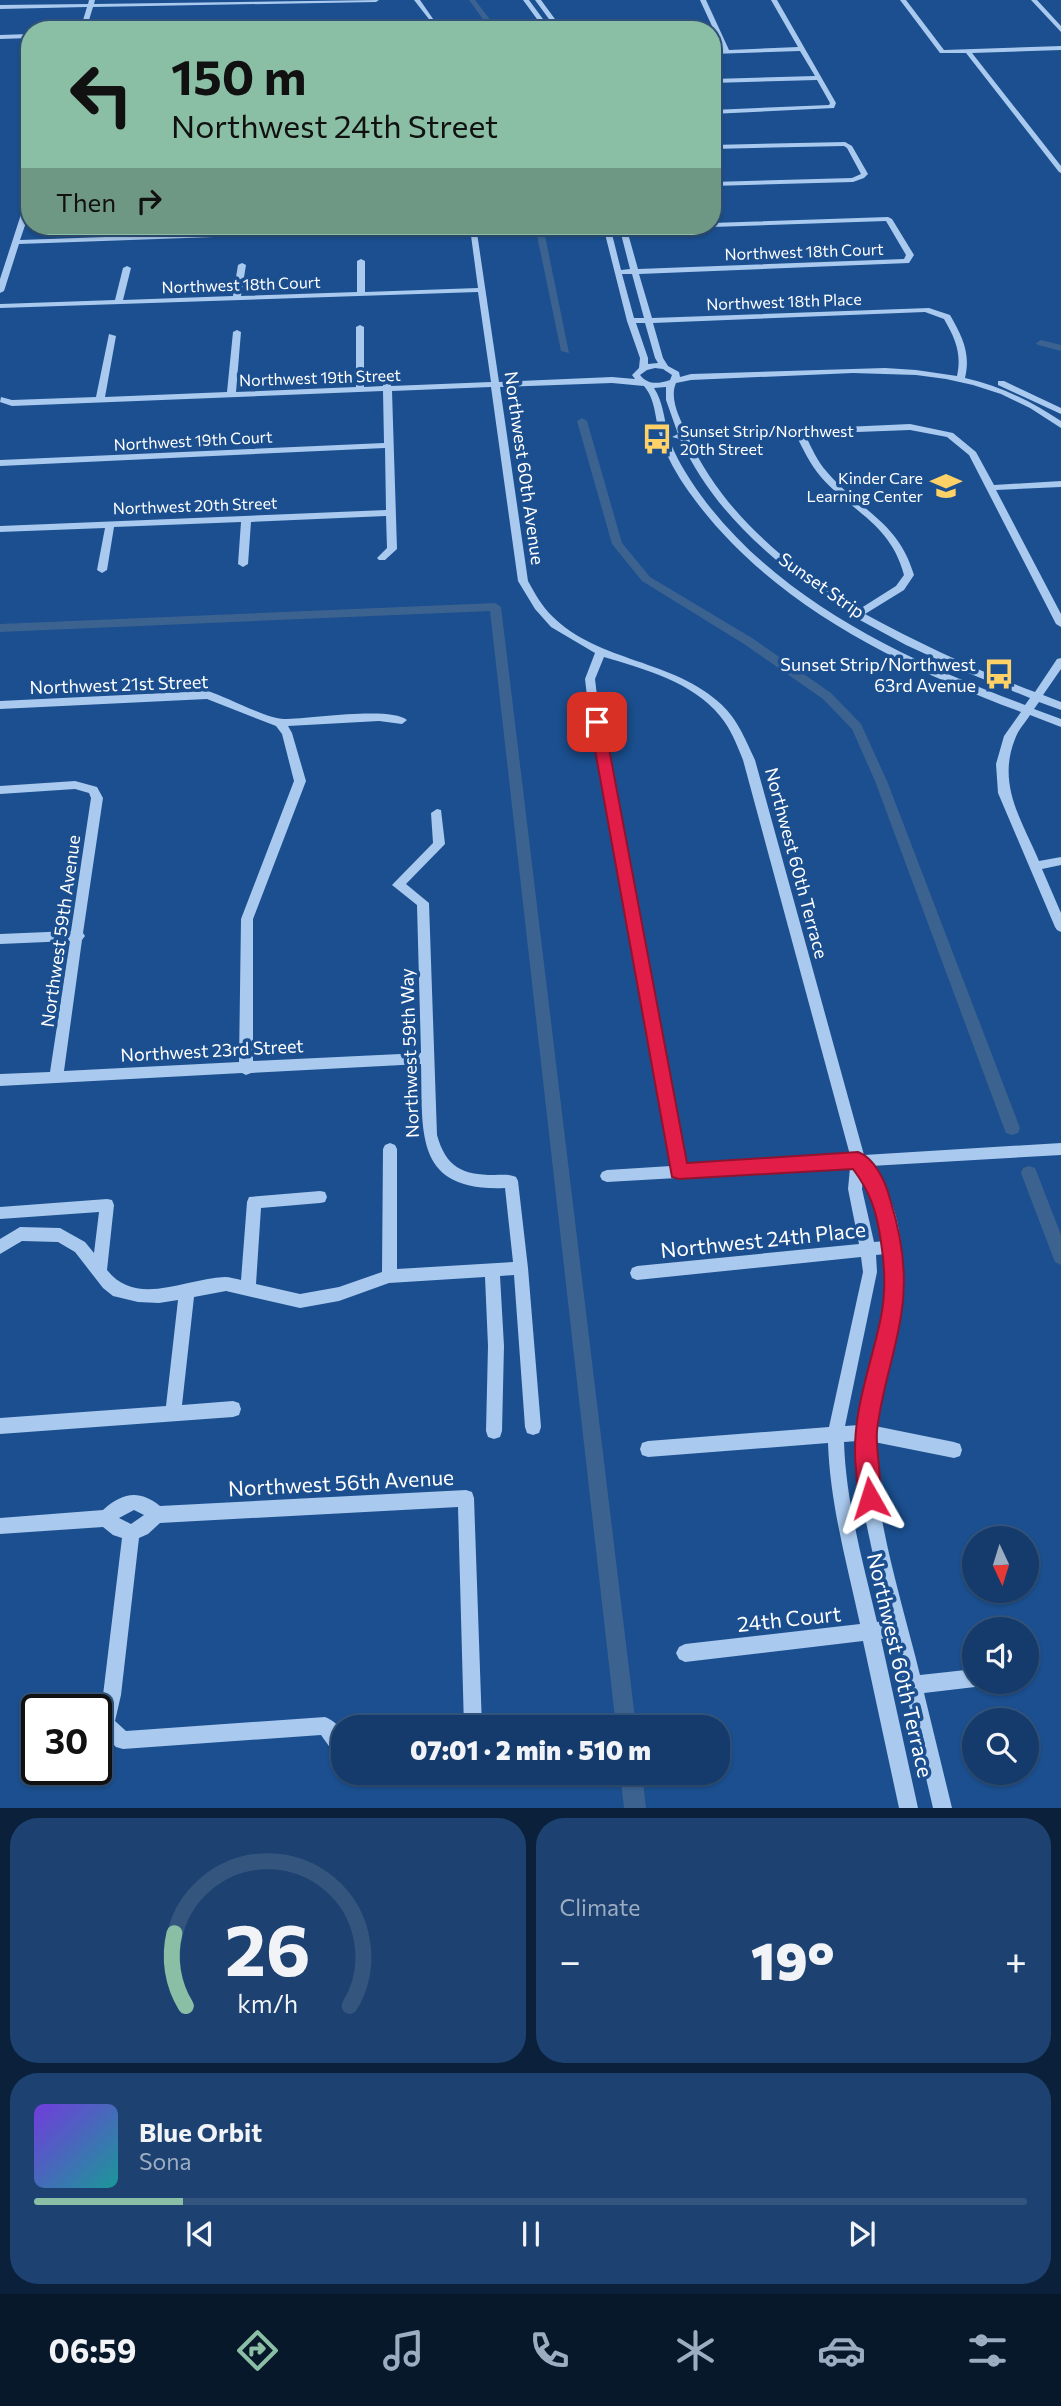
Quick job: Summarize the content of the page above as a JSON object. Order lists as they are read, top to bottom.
{
  "streets": {
    "street": [
      "Northwest 18th Court",
      "Northwest 18th Place",
      "Northwest 19th Street",
      "Northwest 19th Court",
      "Northwest 60th Avenue",
      "Northwest 20th Street",
      "Sunset Strip",
      "Northwest 21st Street",
      "Northwest 60th Terrace",
      "Northwest 59th Avenue",
      "Northwest 23rd Street",
      "Northwest 59th Way",
      "Northwest 24th Place",
      "Northwest 56th Avenue",
      "24th Court"
    ]
  },
  "crossings": [
    ["Northwest 18th Court", "Northwest 60th Avenue"],
    ["Northwest 19th Street", "Northwest 60th Avenue"],
    ["Northwest 19th Street", "Sunset Strip"],
    ["Northwest 60th Avenue", "Northwest 60th Terrace"],
    ["Northwest 60th Terrace", "Northwest 24th Place"],
    ["Northwest 60th Terrace", "24th Court"],
    ["Northwest 59th Avenue", "Northwest 23rd Street"],
    ["Northwest 23rd Street", "Northwest 59th Way"]
  ],
  "places": {
    "bus stop": ["Sunset Strip/Northwest 20th Street", "Sunset Strip/Northwest 63rd Avenue"],
    "school or university": ["Kinder Care Learning Center"]
  },
  "north": "bottom",
  "page": {
    "turn": ["150 m", "Northwest 24th Street"],
    "then": "Then",
    "limit": "30",
    "trip": "07:01 · 2 min · 510 m",
    "tile": "Climate",
    "heat": ["−", "19°", "+"],
    "song": ["Blue Orbit", "Sona"],
    "tabs": "06:59",
    "gauge": ["26", "km/h"]
  }
}
